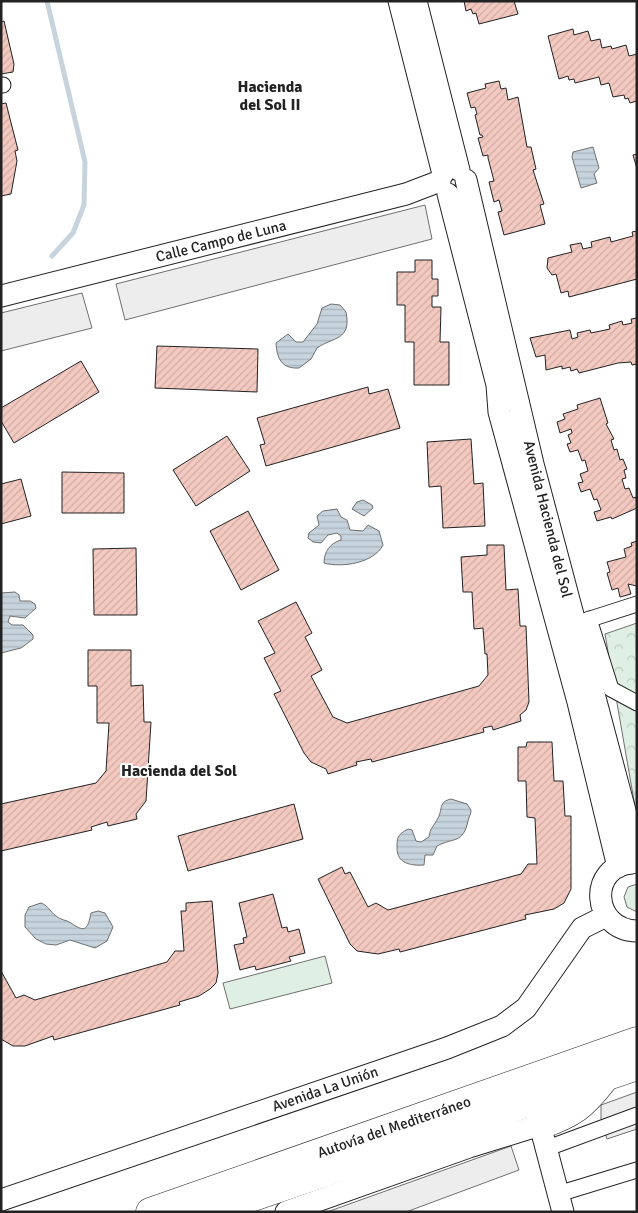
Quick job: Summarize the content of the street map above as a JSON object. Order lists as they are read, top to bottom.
{
  "streets": {
    "highway": ["Autovía del Mediterráneo"],
    "street": ["Calle Campo de Luna", "Avenida Hacienda del Sol", "Avenida La Unión"]
  },
  "crossings": [
    ["Calle Campo de Luna", "Avenida Hacienda del Sol"]
  ],
  "districts": ["Hacienda del Sol II", "Hacienda del Sol"]
}
